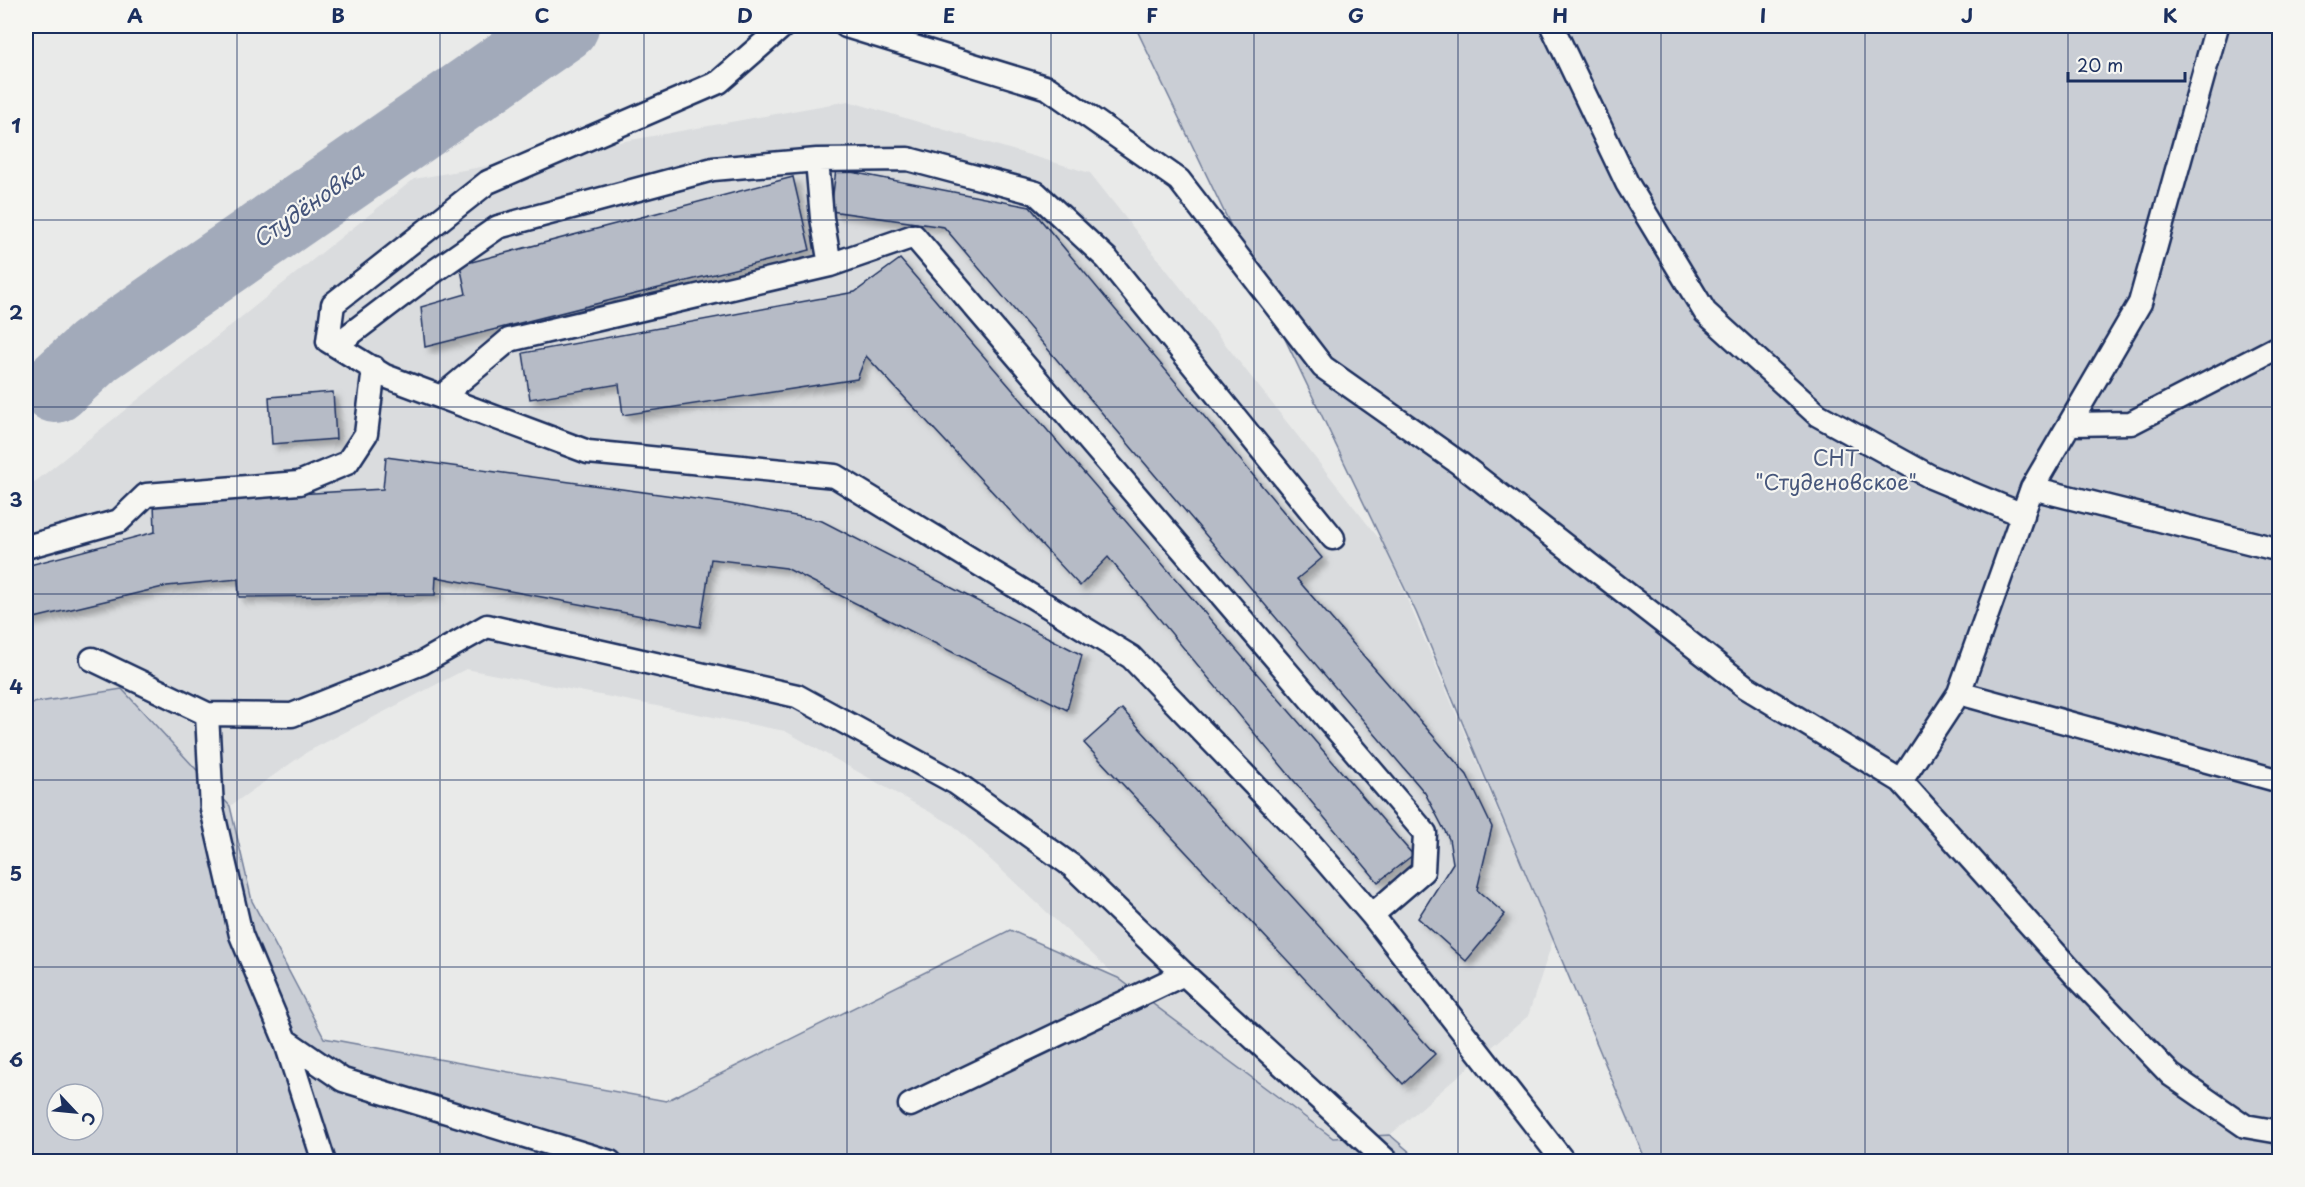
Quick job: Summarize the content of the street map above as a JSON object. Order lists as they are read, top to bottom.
{
  "water": ["Студёновка"],
  "parks": ["СНТ \"Студеновское\""],
  "scale_bar": "20 m",
  "north": "bottom right",
  "grid": {
    "columns": [
      "A",
      "B",
      "C",
      "D",
      "E",
      "F",
      "G",
      "H",
      "I",
      "J",
      "K"
    ],
    "rows": [
      "1",
      "2",
      "3",
      "4",
      "5",
      "6"
    ]
  }
}
